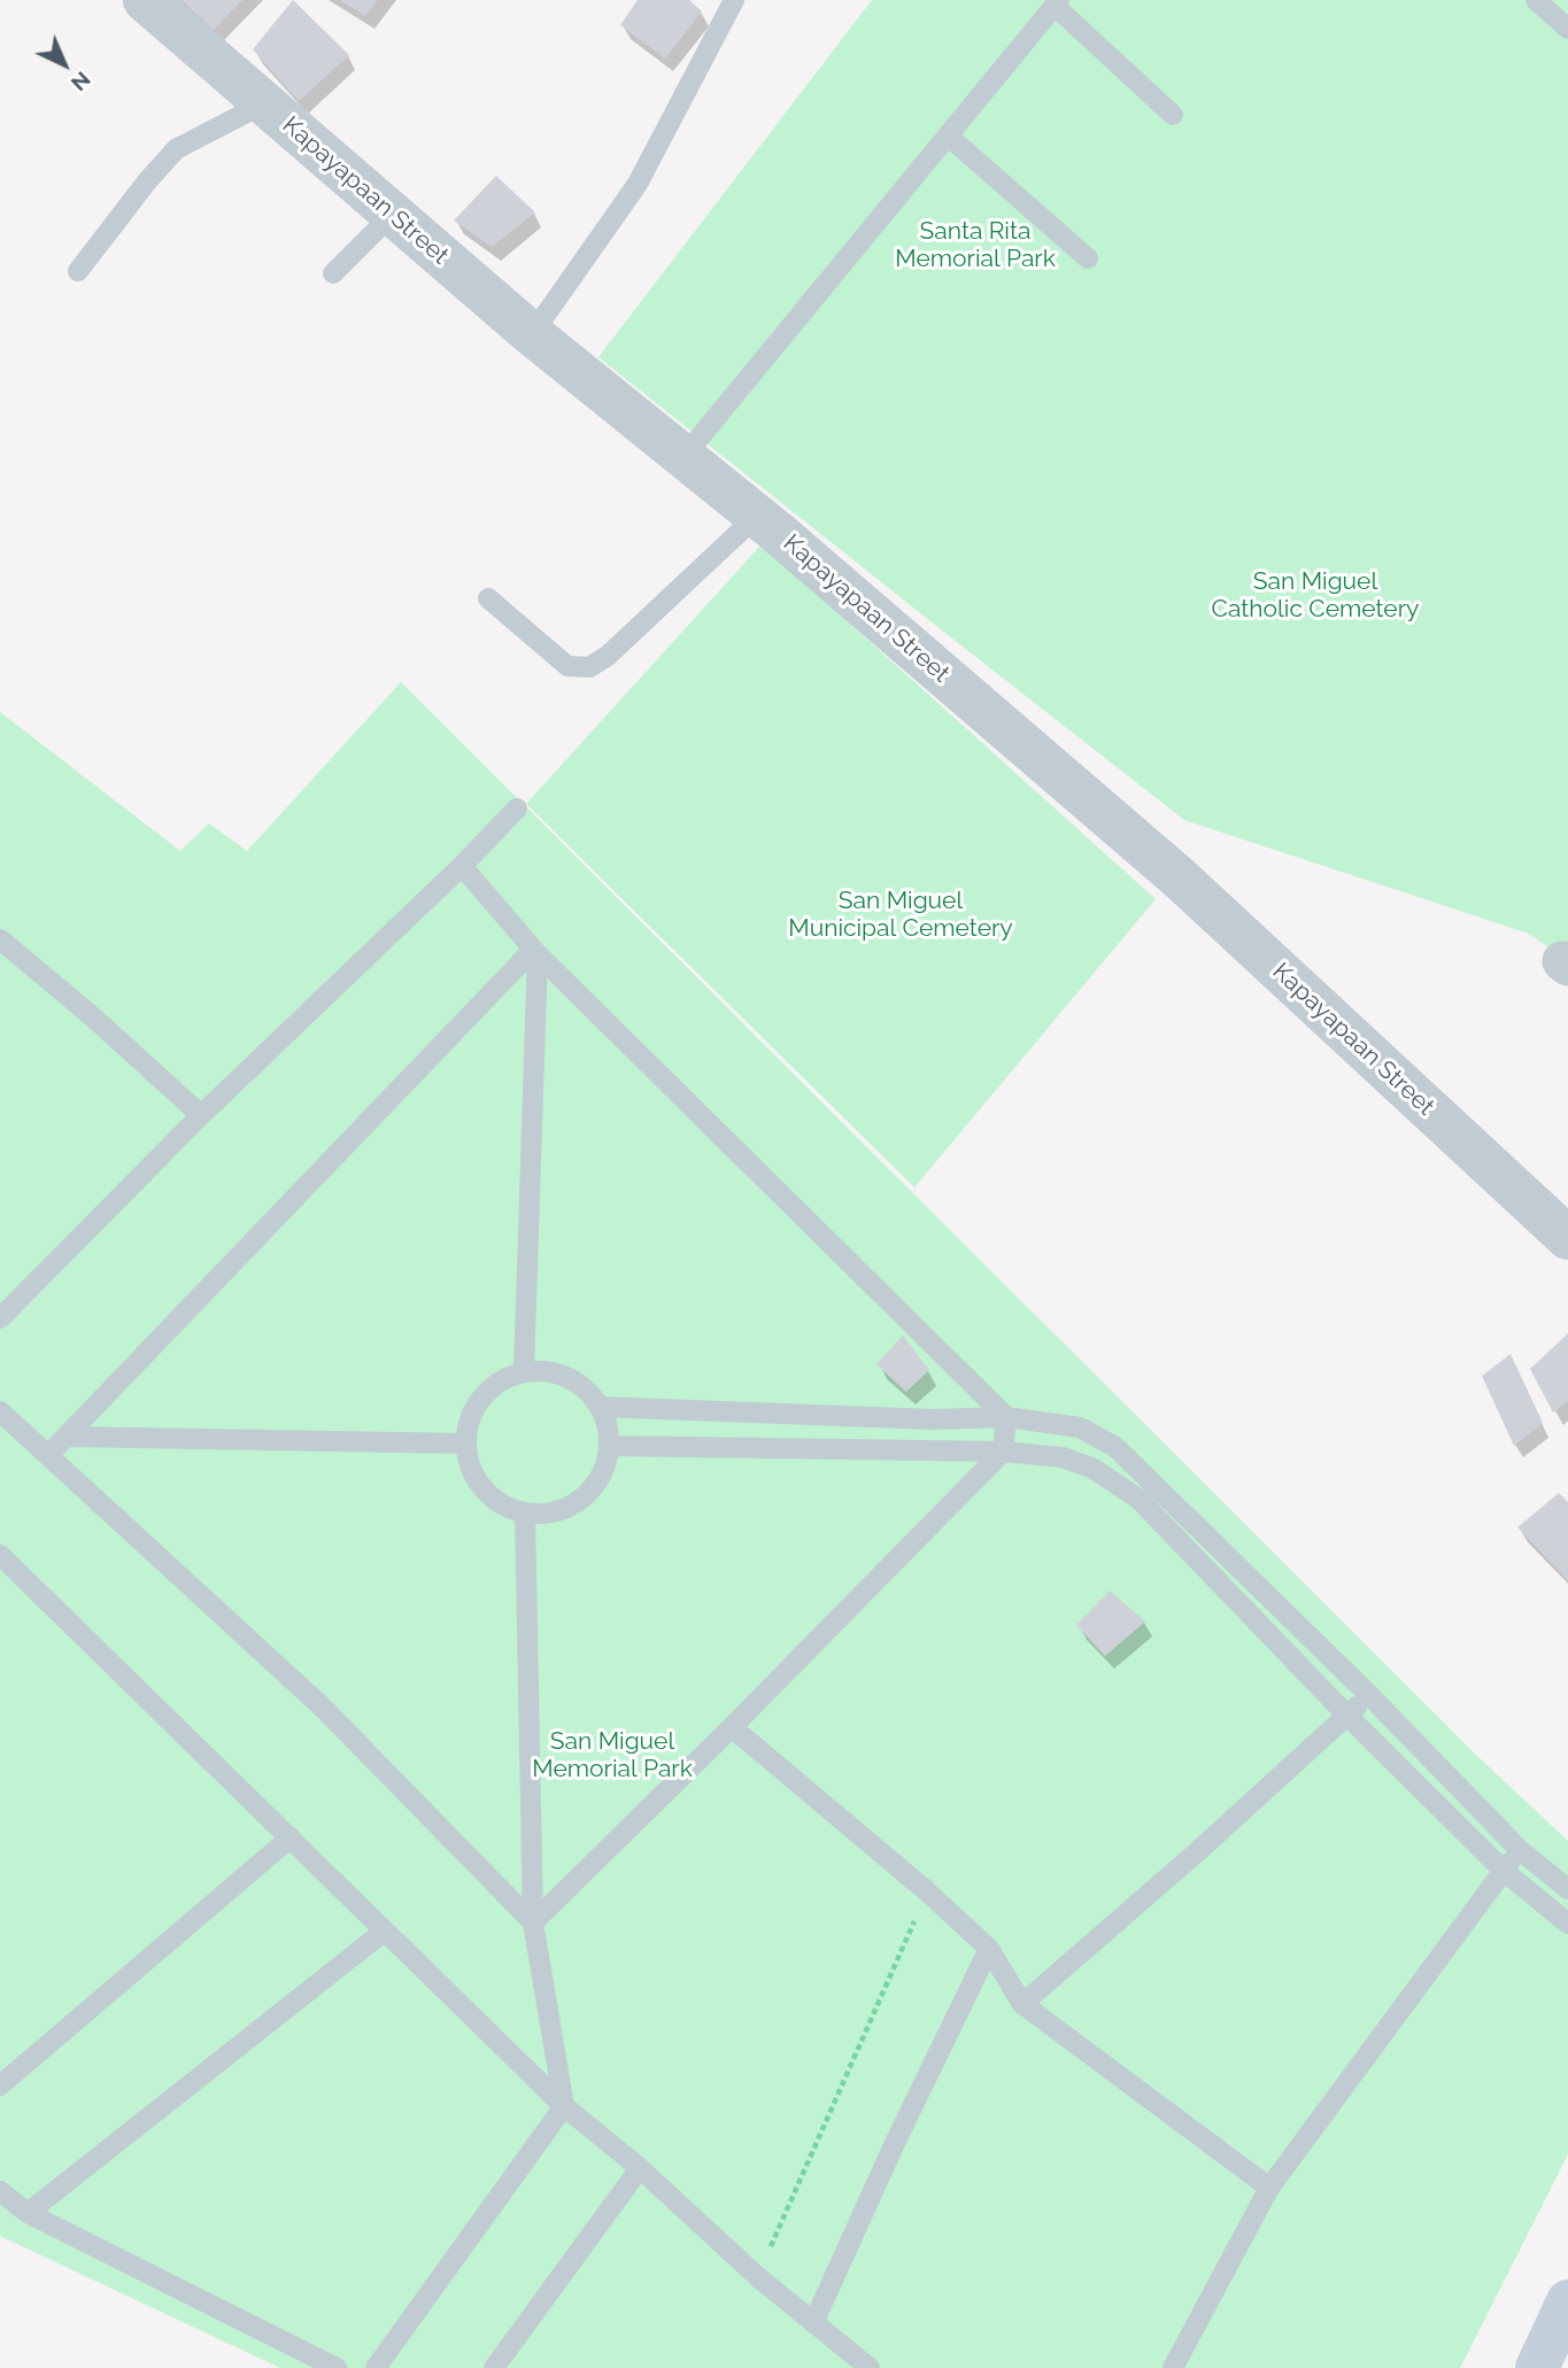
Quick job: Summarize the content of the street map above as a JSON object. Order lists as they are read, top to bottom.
{
  "streets": {
    "street": ["Kapayapaan Street"]
  },
  "parks": [
    "Santa Rita Memorial Park",
    "San Miguel Catholic Cemetery",
    "San Miguel Municipal Cemetery",
    "San Miguel Memorial Park"
  ],
  "north": "bottom right"
}
